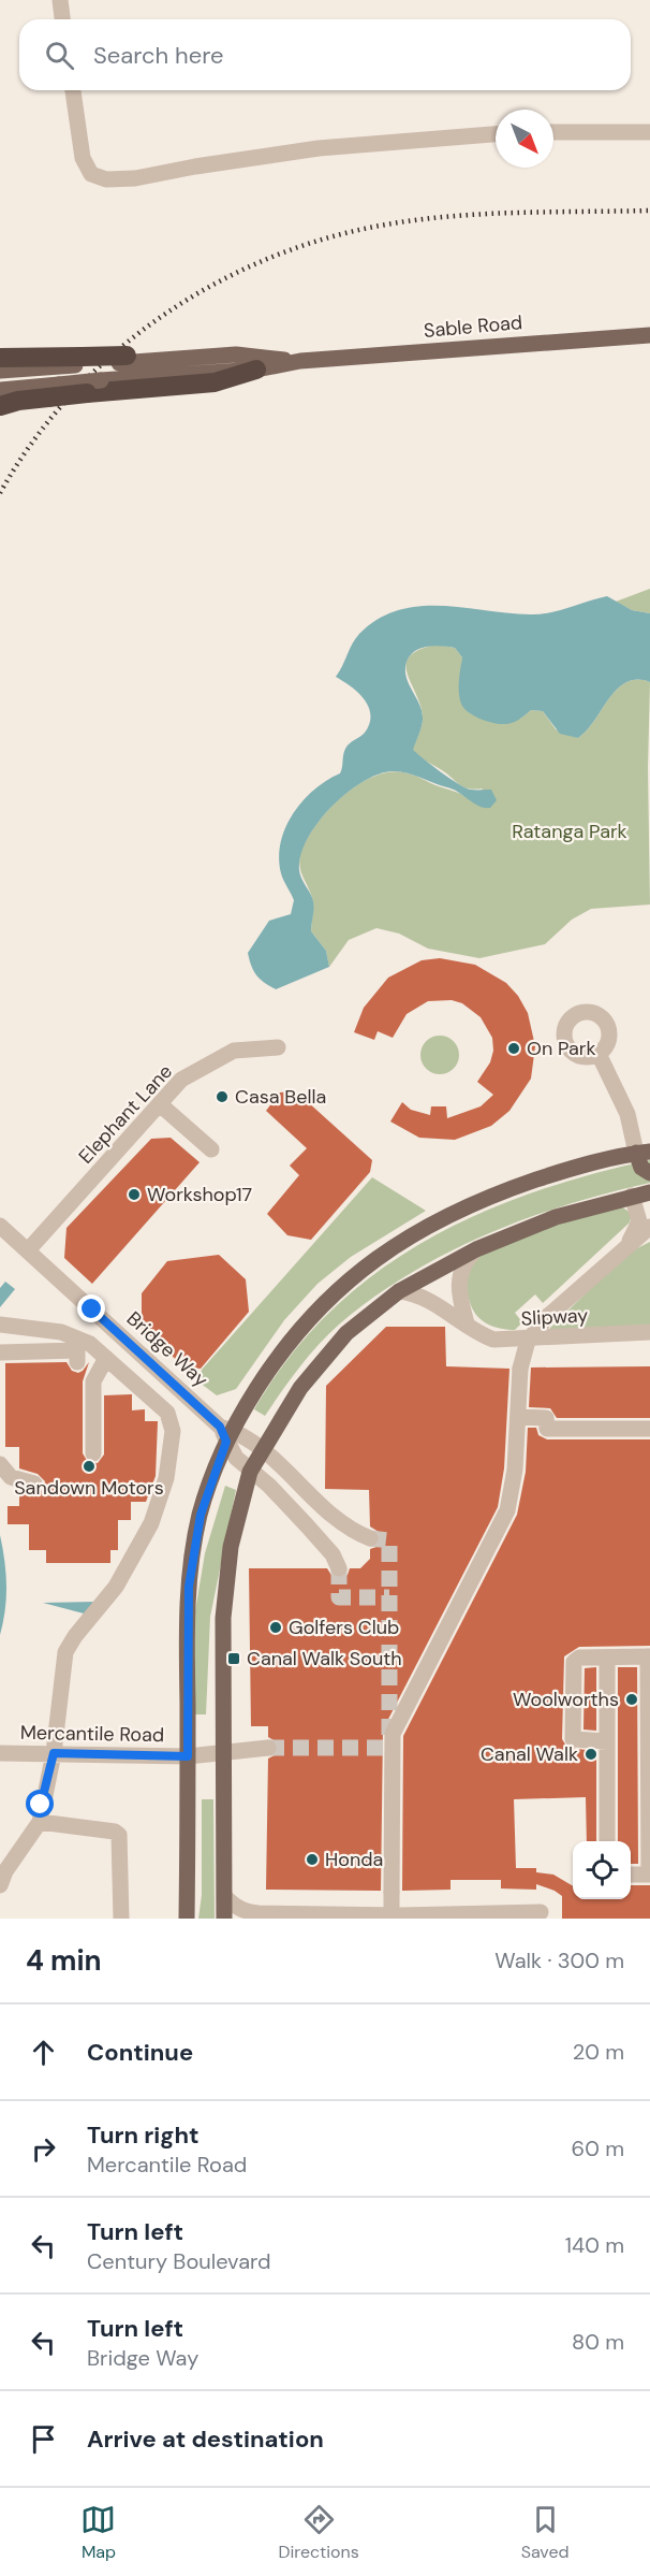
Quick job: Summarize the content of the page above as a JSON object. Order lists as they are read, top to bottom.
{
  "streets": {
    "main road": ["Sable Road"],
    "lane": [
      "Elephant Lane",
      "Slipway",
      "Bridge Way",
      "Mercantile Road"
    ]
  },
  "crossings": [
    ["Elephant Lane", "Bridge Way"]
  ],
  "parks": ["Ratanga Park"],
  "places": {
    "other": [
      "On Park",
      "Casa Bella",
      "Workshop17",
      "Sandown Motors",
      "Golfers Club",
      "Woolworths",
      "Canal Walk",
      "Honda"
    ],
    "transit": ["Canal Walk South"]
  },
  "north": "bottom right",
  "page": {
    "search": "Search here",
    "heading": ["4 min", "Walk · 300 m"],
    "list": [
      ["Continue", "20 m"],
      ["Turn right", "Mercantile Road", "60 m"],
      ["Turn left", "Century Boulevard", "140 m"],
      ["Turn left", "Bridge Way", "80 m"],
      "Arrive at destination"
    ],
    "nav": ["Map", "Directions", "Saved"]
  }
}
